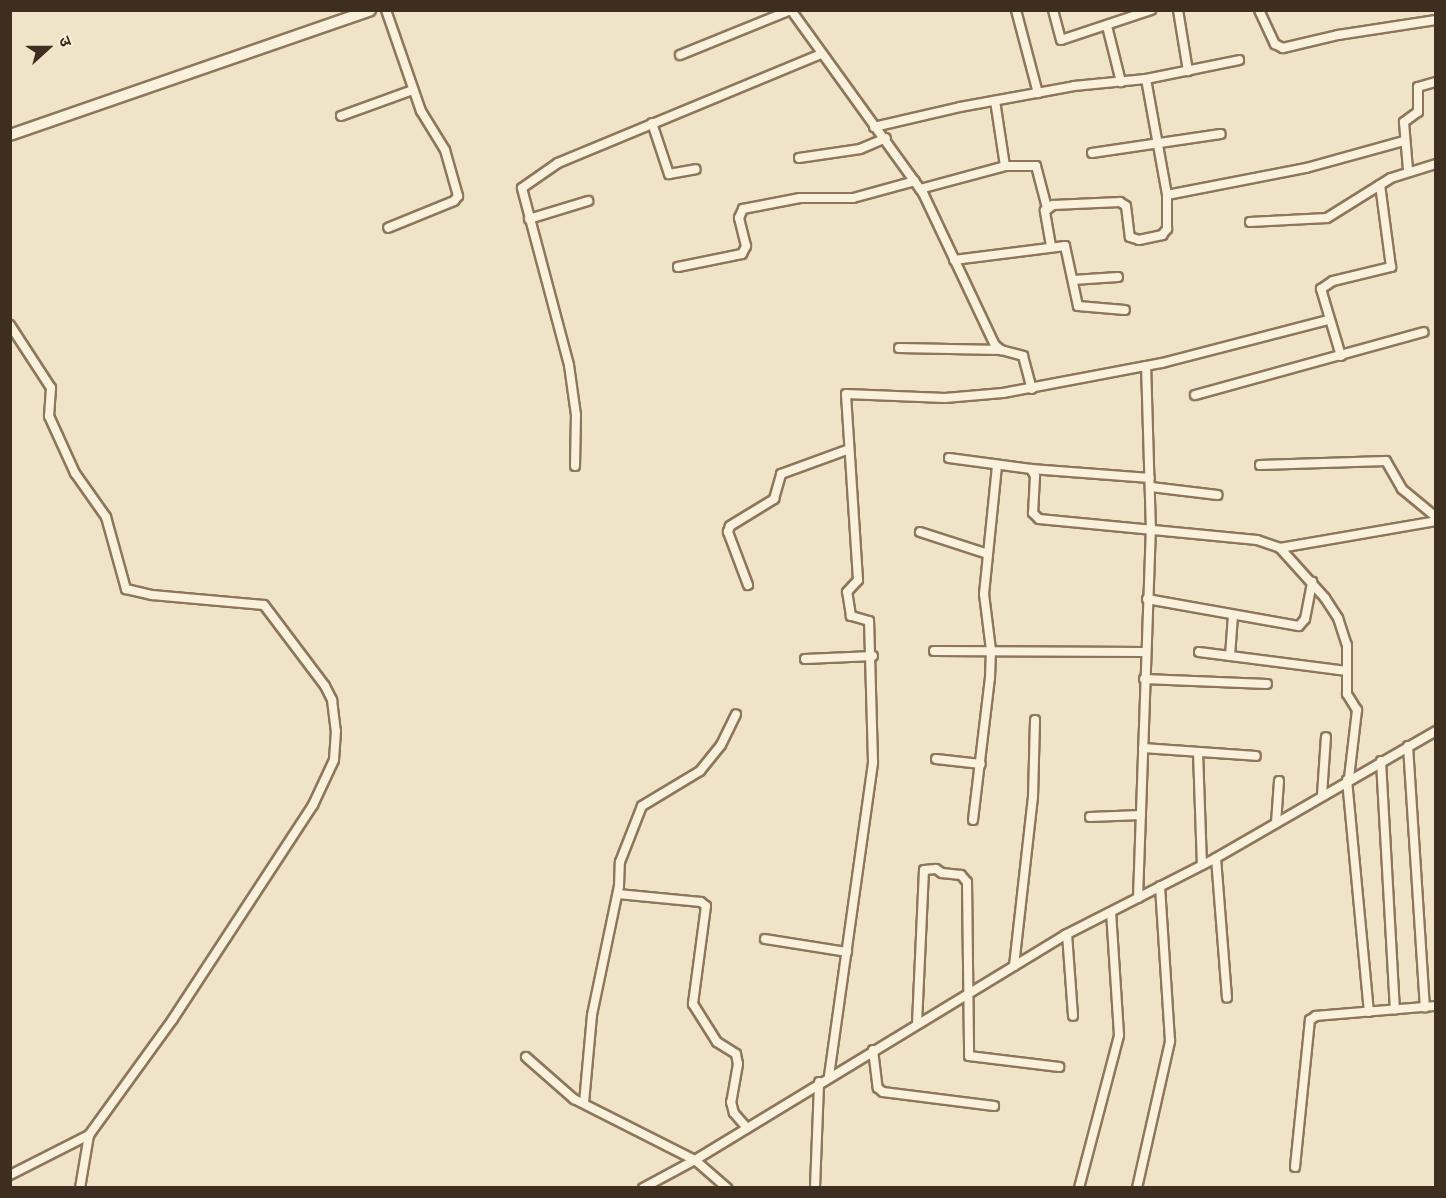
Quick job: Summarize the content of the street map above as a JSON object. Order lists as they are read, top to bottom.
{
  "north": "right"
}
